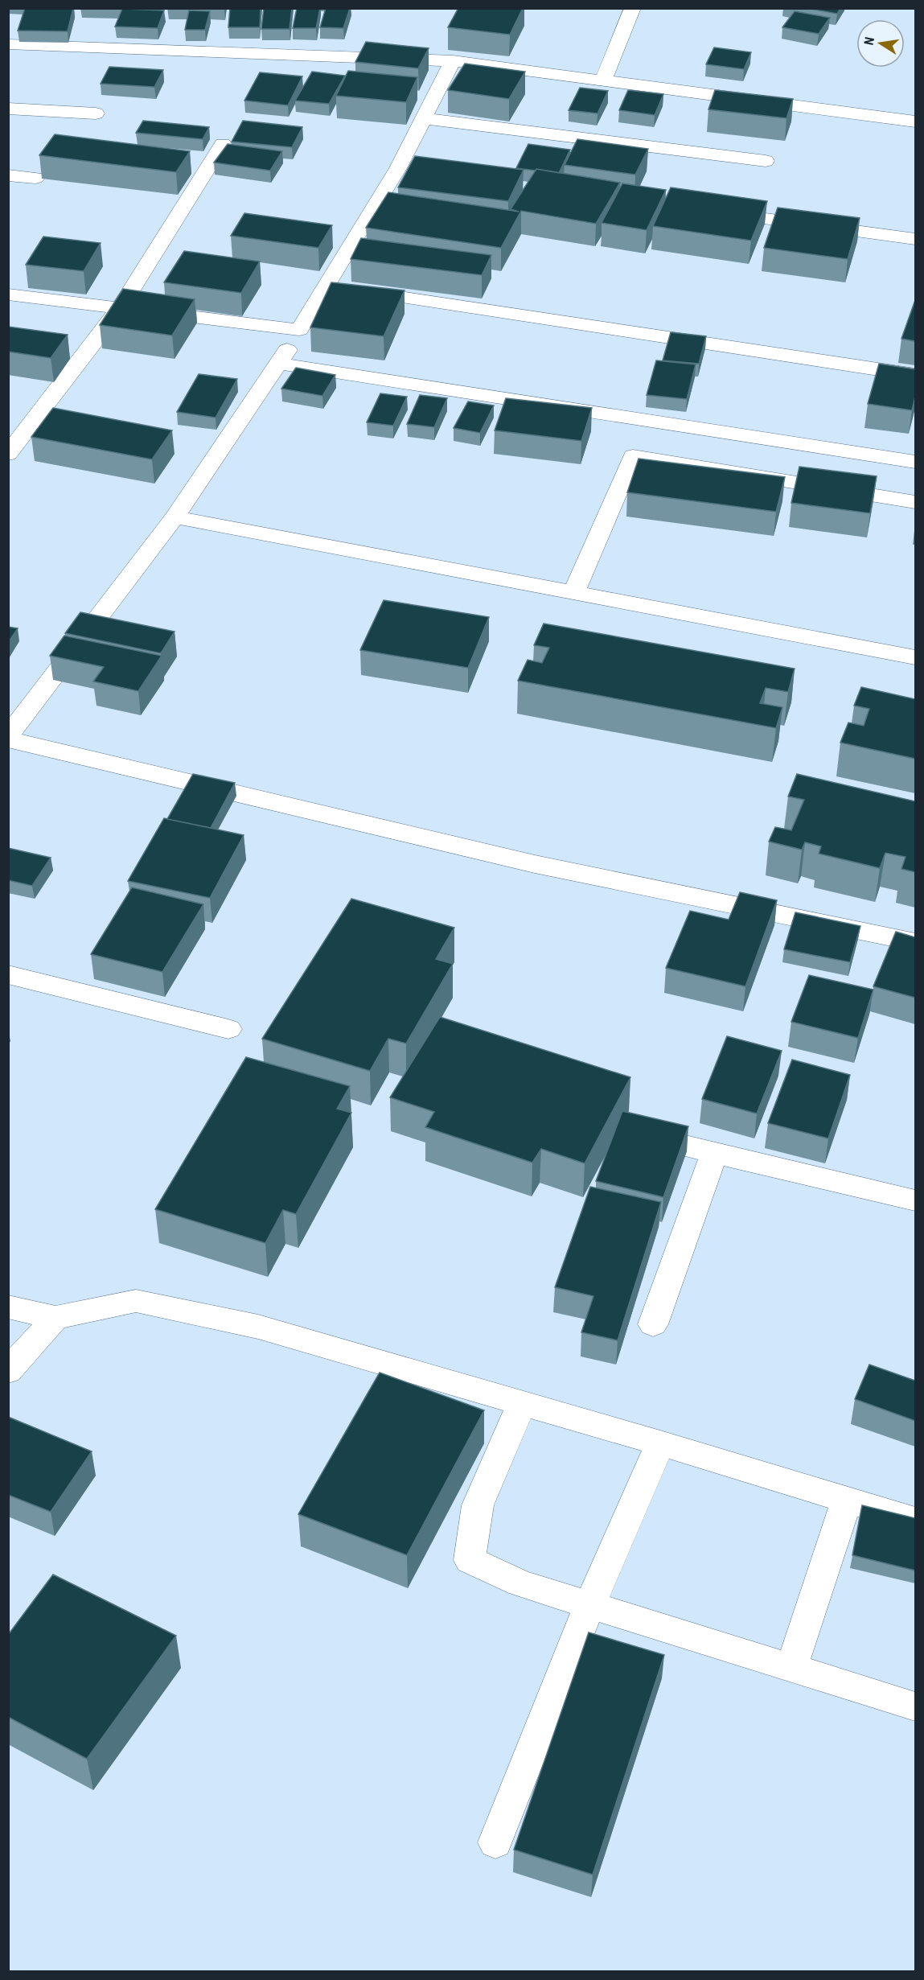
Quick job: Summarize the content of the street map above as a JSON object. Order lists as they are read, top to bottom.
{
  "north": "left"
}
